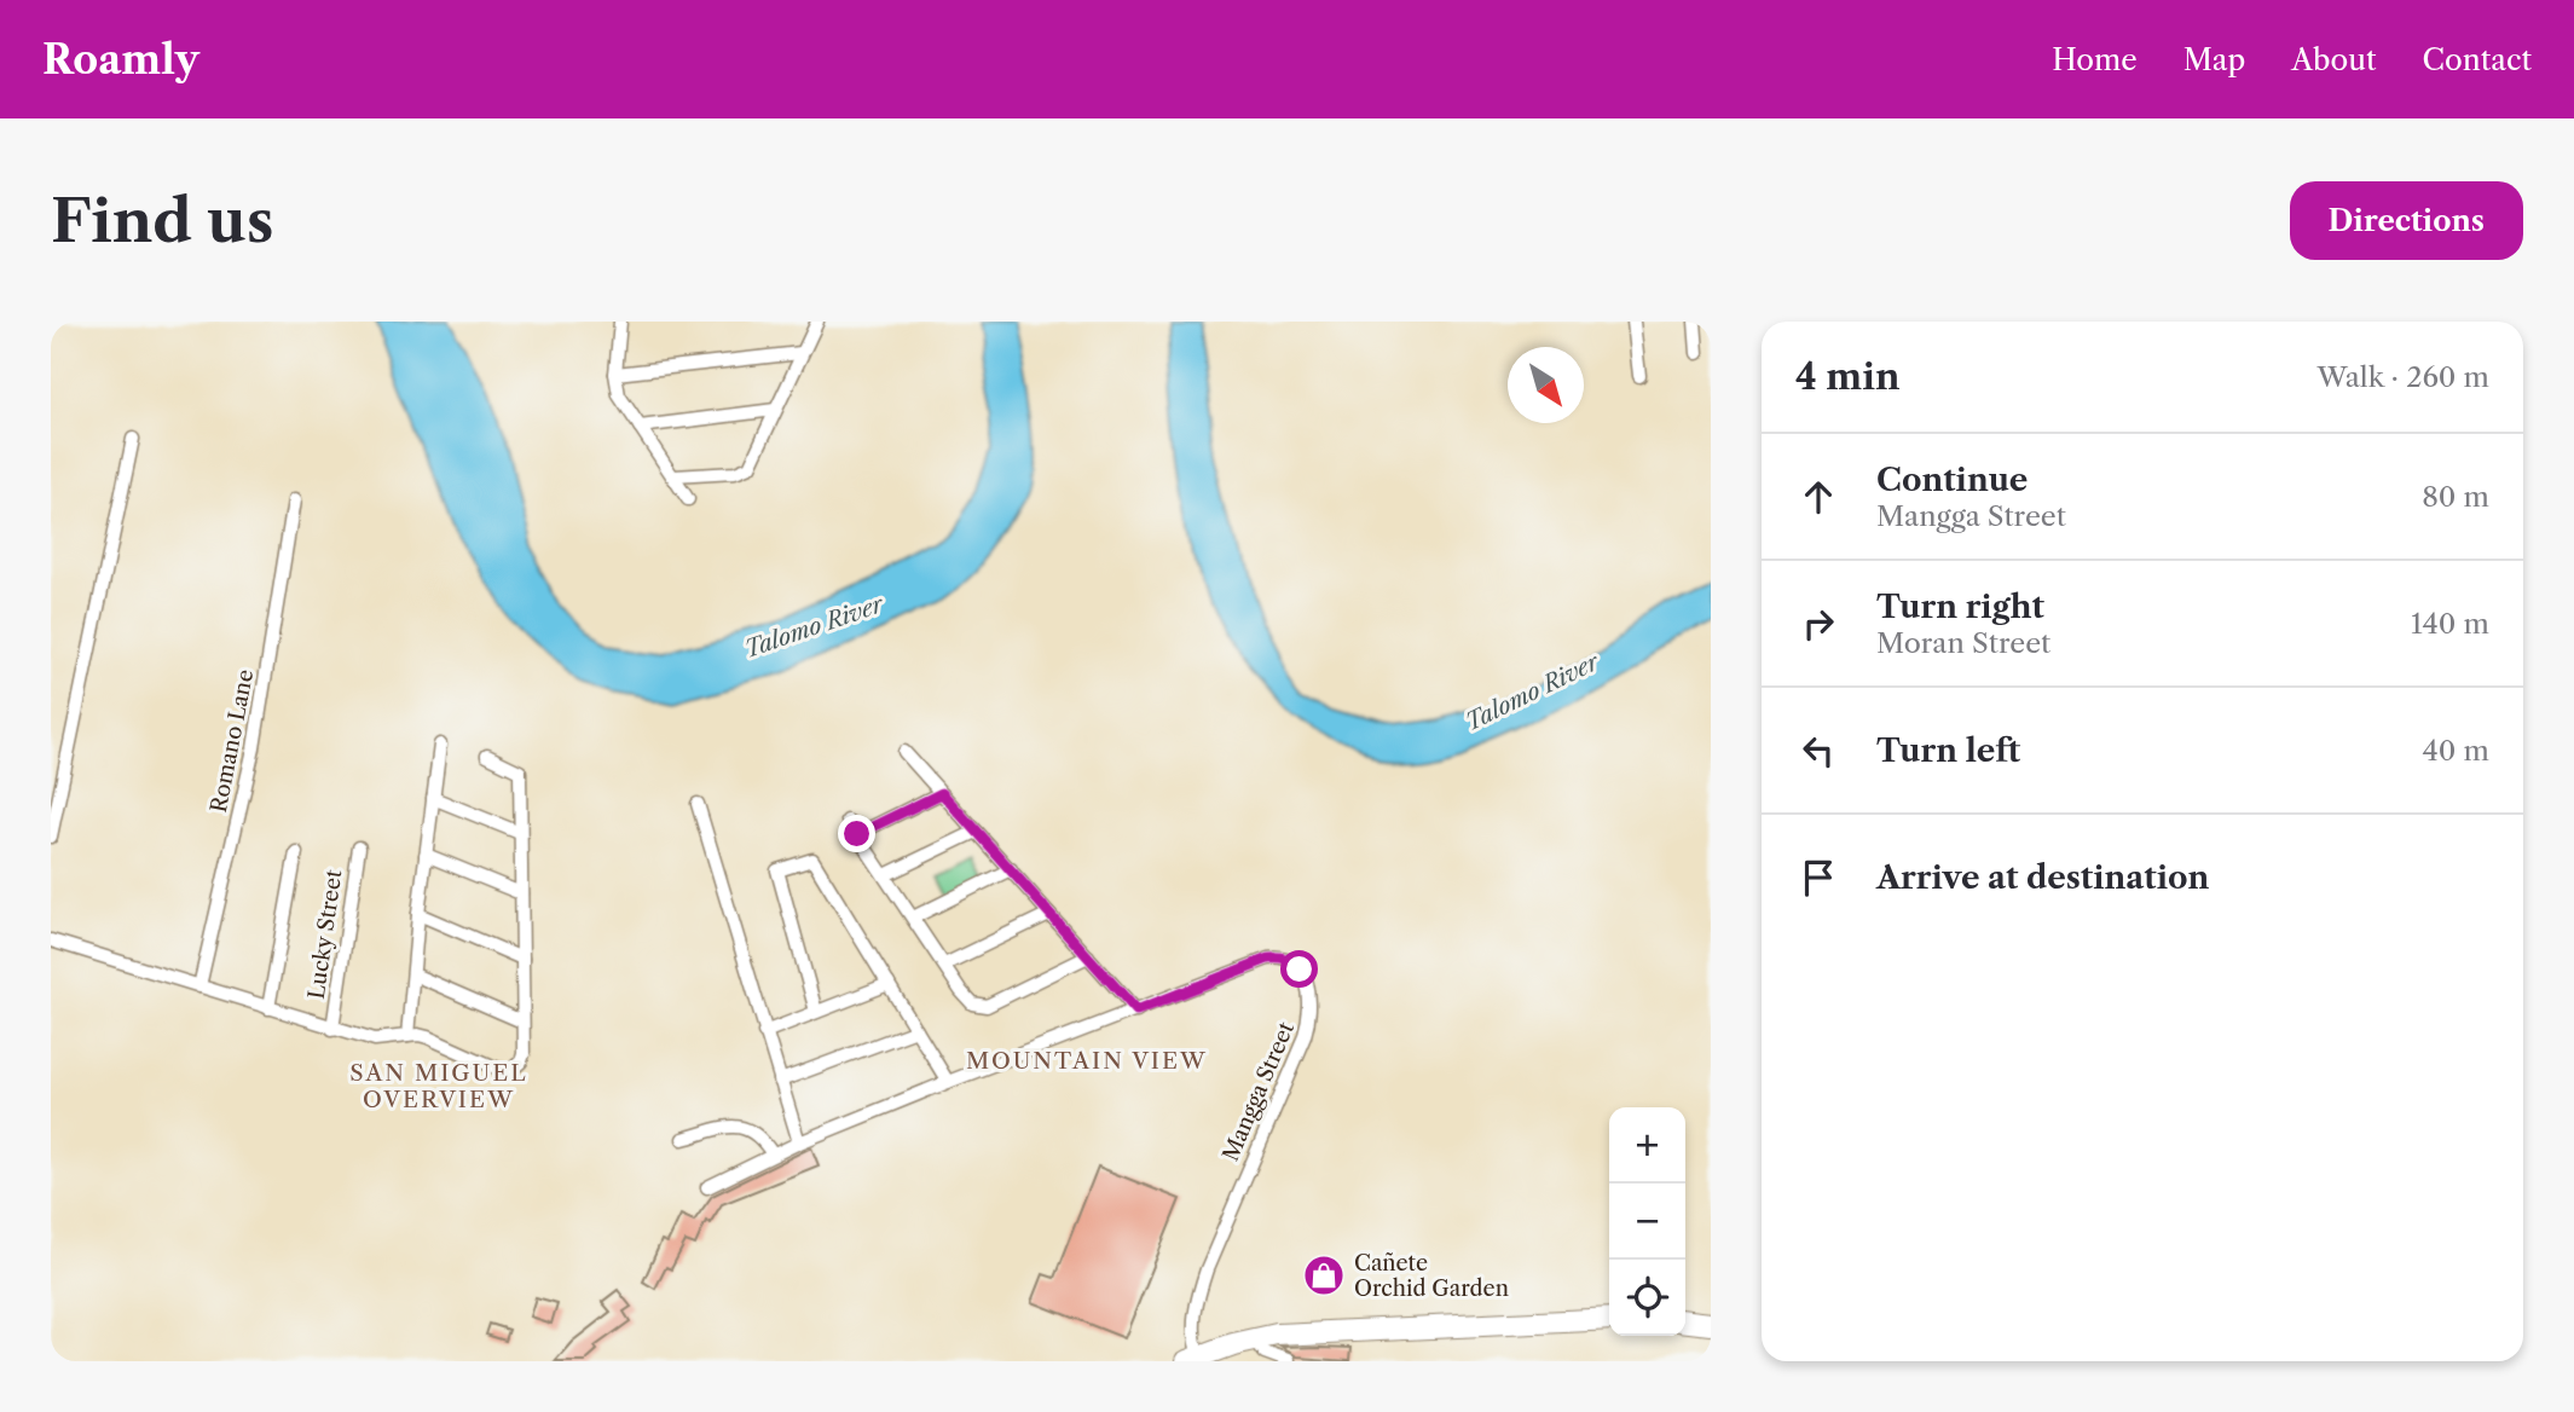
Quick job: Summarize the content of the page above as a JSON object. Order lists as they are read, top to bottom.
{
  "streets": {
    "street": ["Romano Lane", "Lucky Street", "Mangga Street"]
  },
  "districts": ["MOUNTAIN VIEW", "SAN MIGUEL OVERVIEW"],
  "water": ["Talomo River"],
  "places": {
    "shop": ["Cañete Orchid Garden"]
  },
  "north": "bottom right",
  "page": {
    "header": "Roamly",
    "nav": [
      "Home",
      "Map",
      "About",
      "Contact"
    ],
    "buttons": "Directions",
    "title": "Find us",
    "heading": ["4 min", "Walk · 260 m"],
    "list": [
      ["Continue", "Mangga Street", "80 m"],
      ["Turn right", "Moran Street", "140 m"],
      ["Turn left", "40 m"],
      "Arrive at destination"
    ],
    "map_buttons": ["+", "−"]
  }
}
